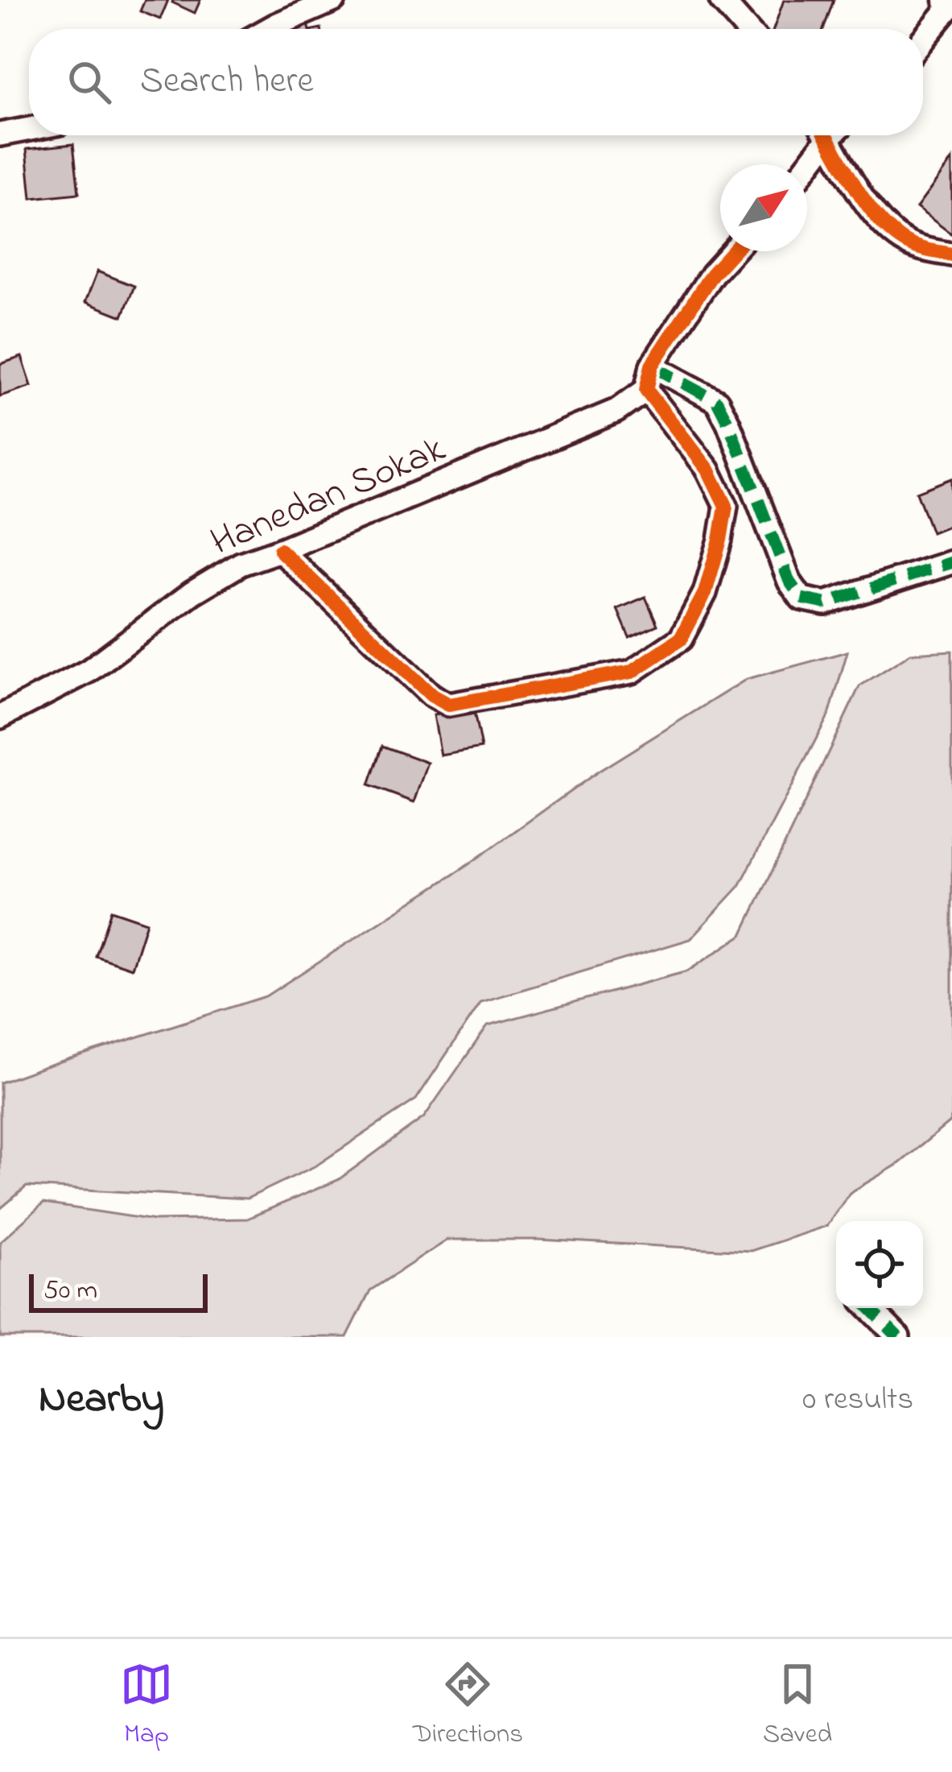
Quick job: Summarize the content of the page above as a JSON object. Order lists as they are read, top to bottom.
{
  "streets": {
    "street": ["Hanedan Sokak"]
  },
  "scale_bar": "50 m",
  "north": "top right",
  "page": {
    "search": "Search here",
    "scale": "50 m",
    "heading": ["Nearby", "0 results"],
    "nav": ["Map", "Directions", "Saved"]
  }
}
